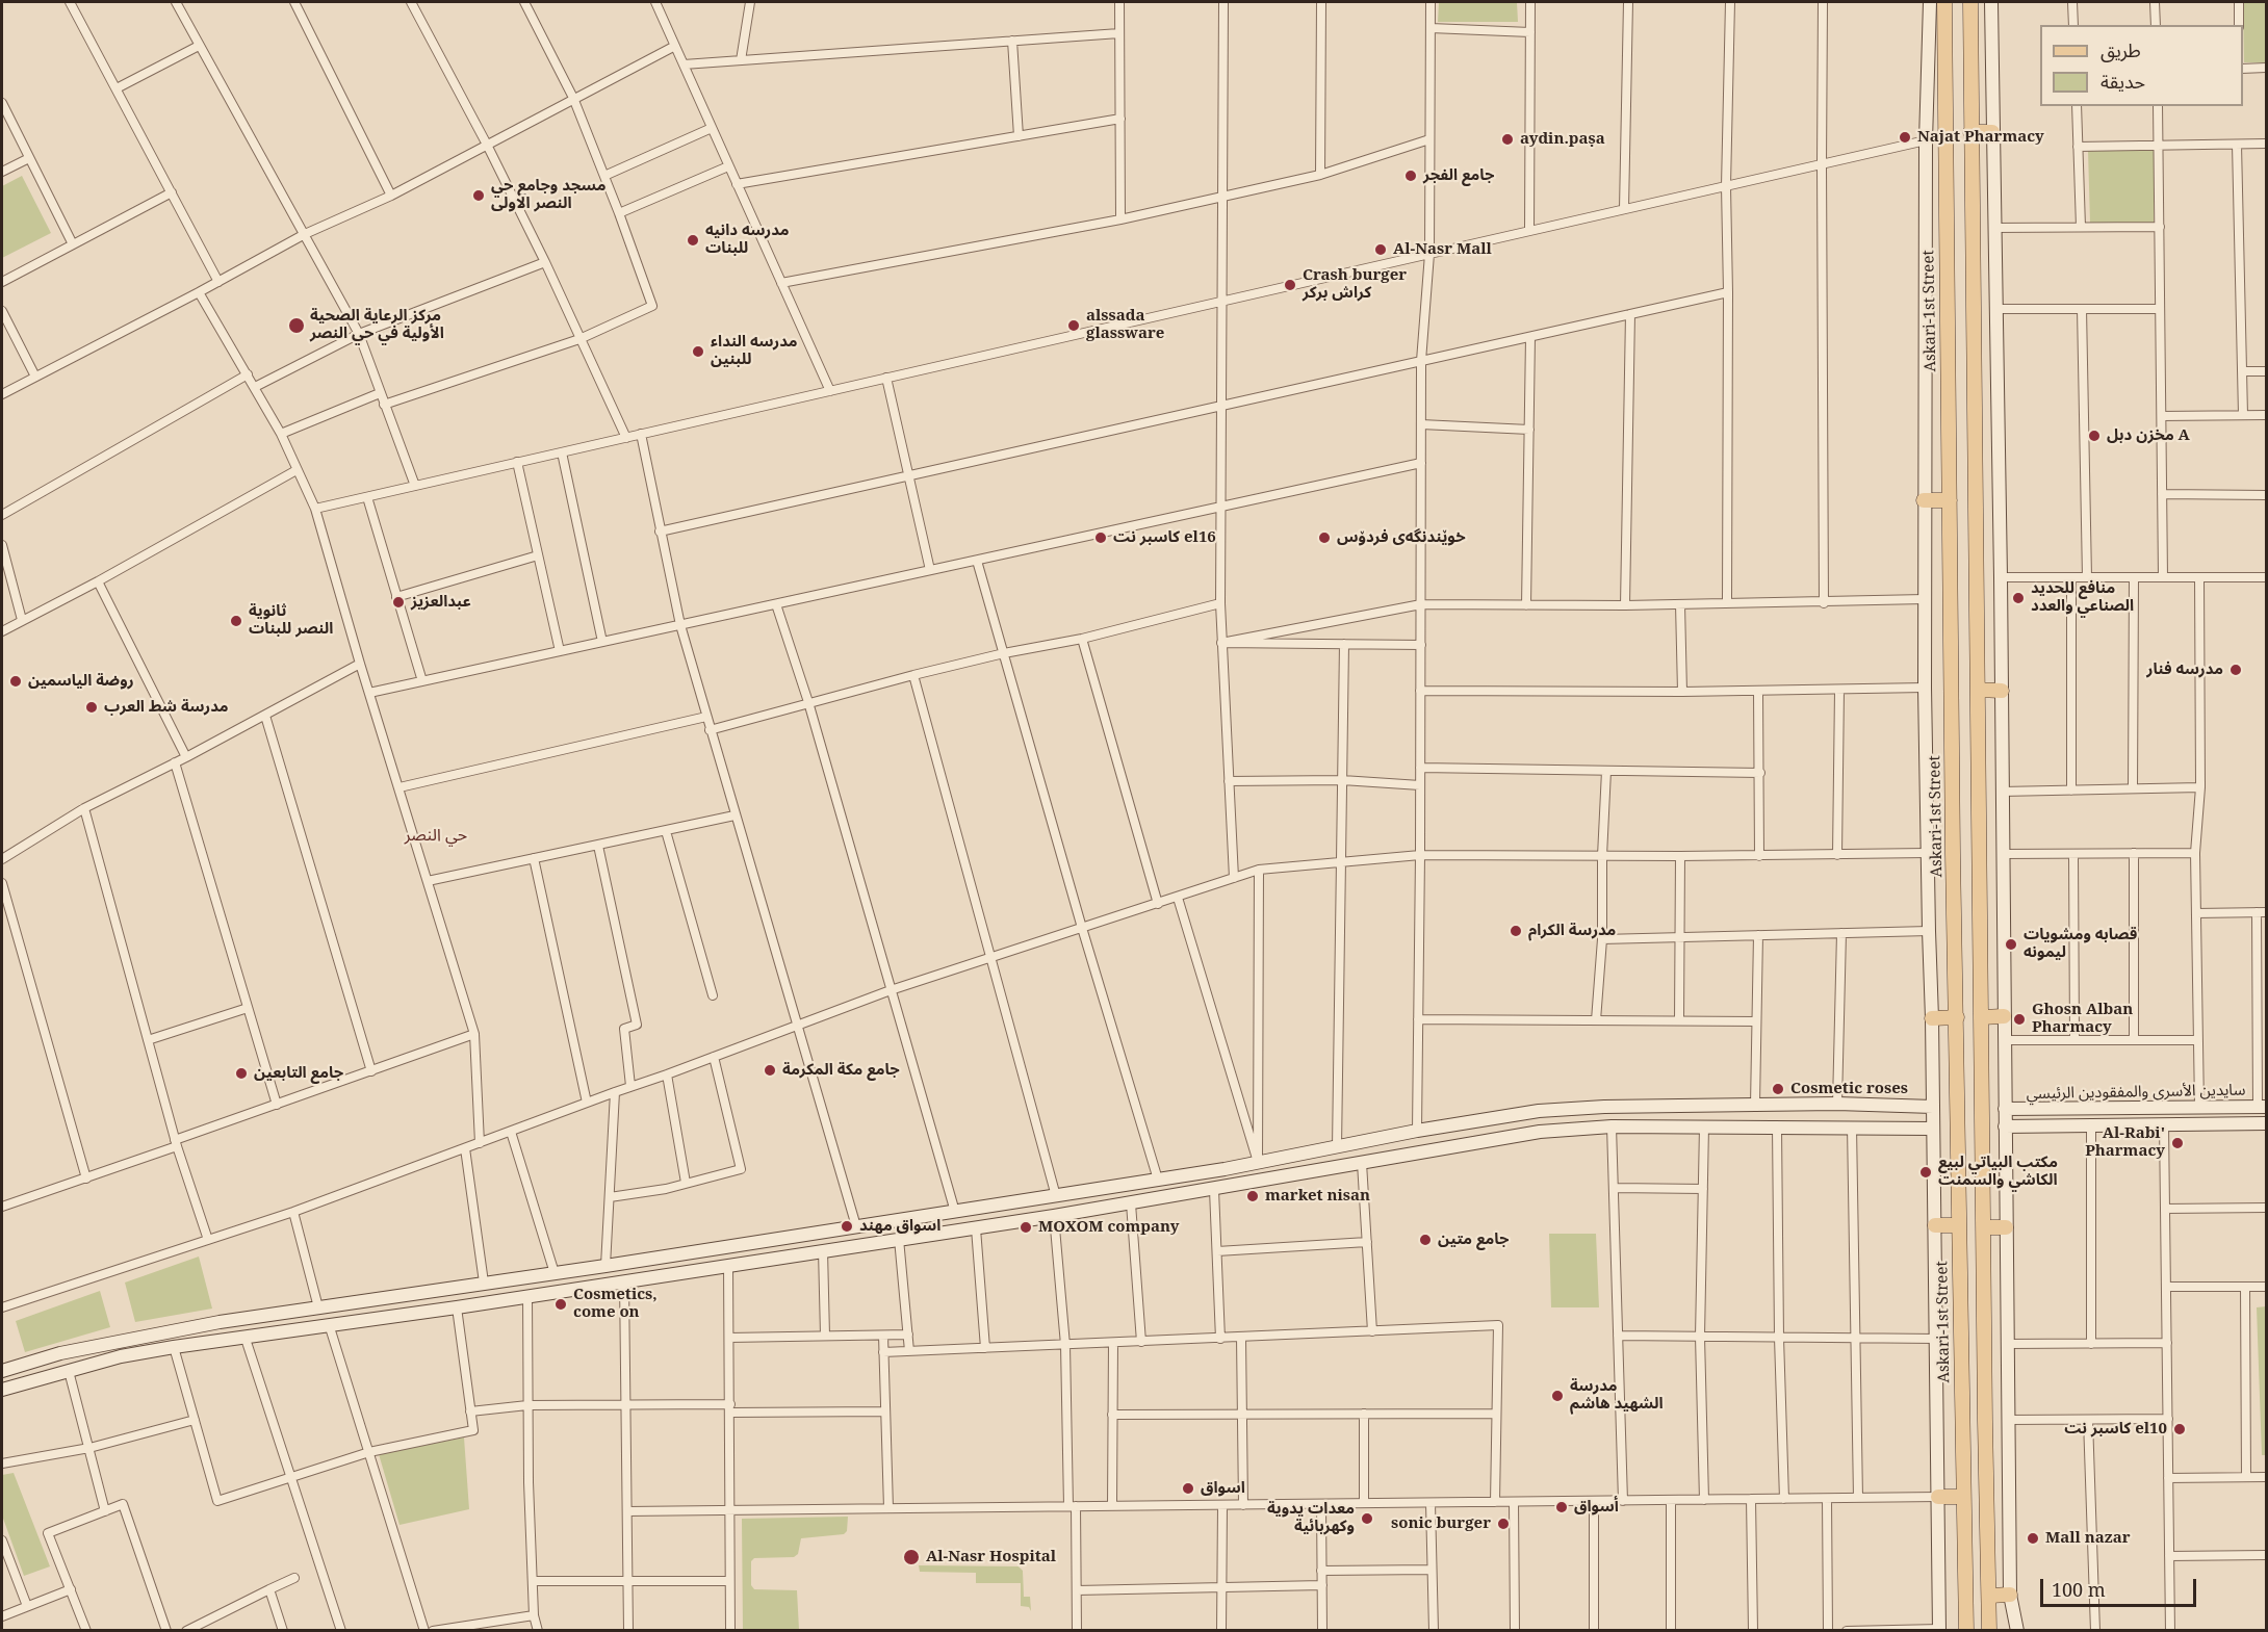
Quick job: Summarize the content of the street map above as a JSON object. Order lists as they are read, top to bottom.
{
  "streets": {
    "main road": ["Askari-1st Street", "سايدين الأسرى والمفقودين الرئيسي"]
  },
  "districts": ["حي النصر"],
  "places": [
    "Najat Pharmacy",
    "aydin.paṣa",
    "جامع الفجر",
    "مسجد وجامع حي النصر الاولى",
    "مدرسه دانيه للبنات",
    "Al-Nasr Mall",
    "Crash burger كراش بركر",
    "مركز الرعاية الصحية الأولية في حي النصر",
    "alssada glassware",
    "مدرسه النداء للبنين",
    "مخزن دبل A",
    "كاسبر نت el16",
    "خوێندنگەی فردۆس",
    "منافع للحديد الصناعي والعدد",
    "عبدالعزيز",
    "ثانوية النصر للبنات",
    "مدرسه فنار",
    "روضة الياسمين",
    "مدرسة شط العرب",
    "مدرسة الكرام",
    "قصابه ومشويات ليمونه",
    "Ghosn Alban Pharmacy",
    "جامع مكة المكرمة",
    "جامع التابعين",
    "Cosmetic roses",
    "Al-Rabi' Pharmacy",
    "مكتب البياتي لبيع الكاشي والسمنت",
    "market nisan",
    "اسواق مهند",
    "MOXOM company",
    "جامع متين",
    "Cosmetics, come on",
    "مدرسة الشهيد هاشم",
    "كاسبر نت el10",
    "اسواق",
    "أسواق",
    "معدات يدوية وكهربائية",
    "sonic burger",
    "Mall nazar",
    "Al-Nasr Hospital"
  ],
  "legend": ["طريق", "حديقة"],
  "scale_bar": "100 m"
}
